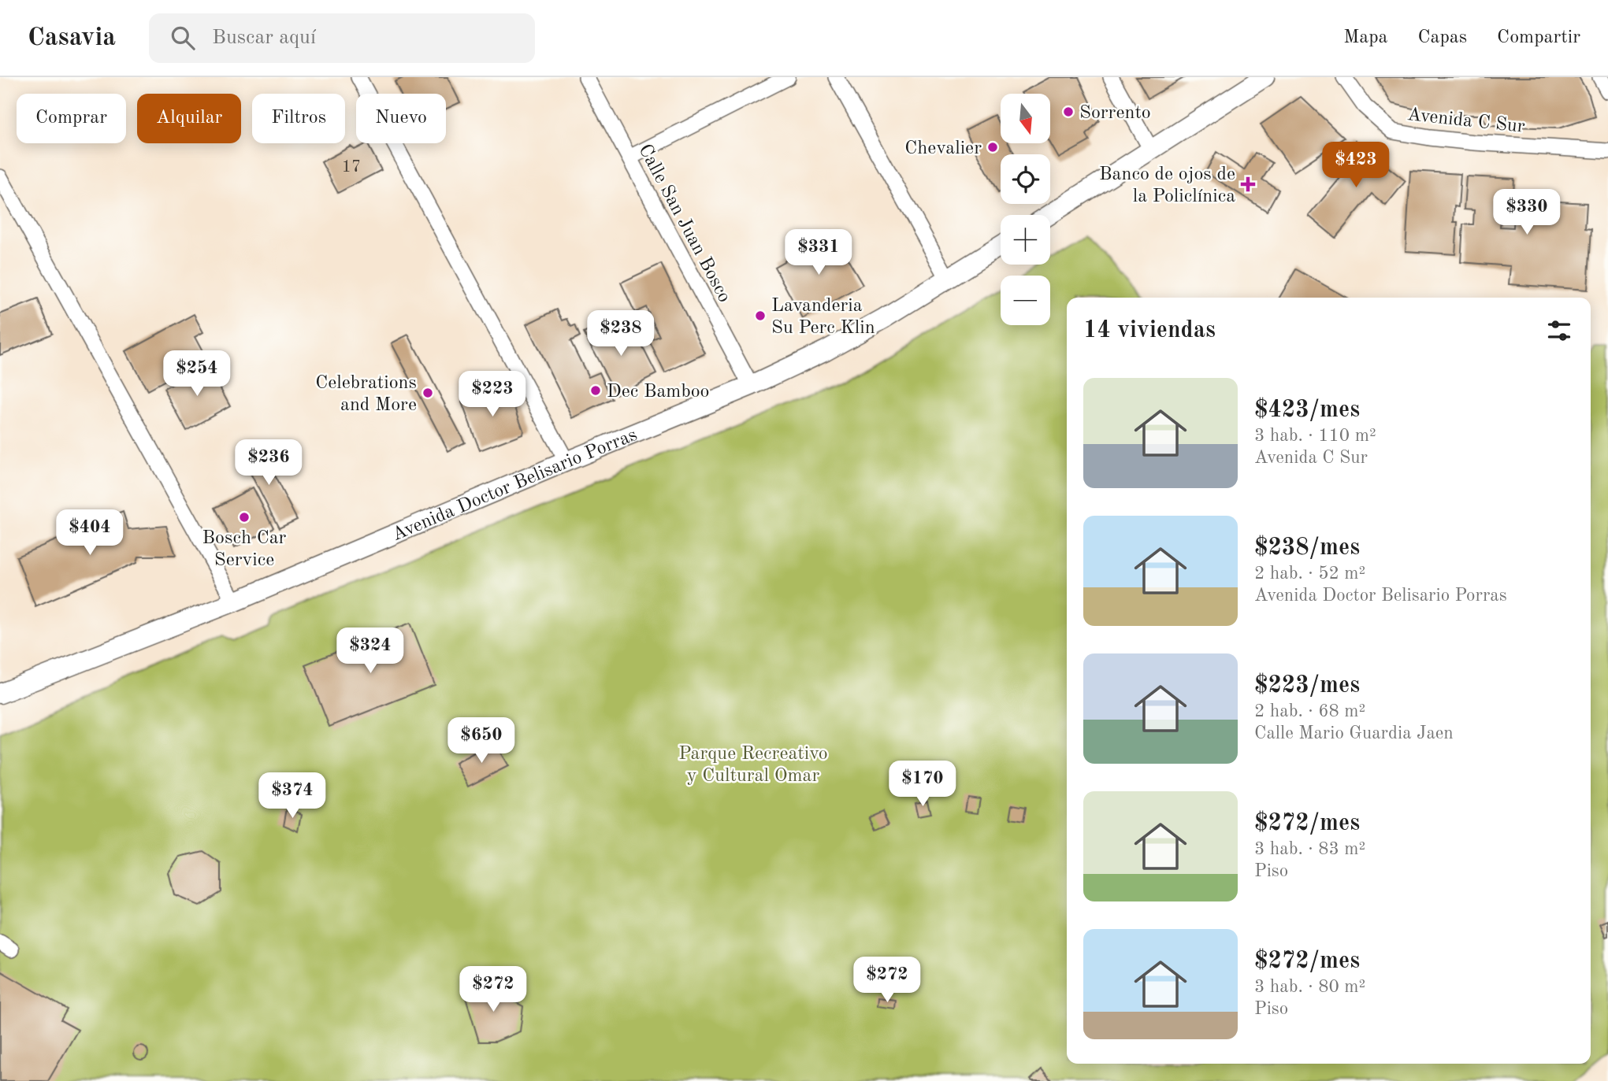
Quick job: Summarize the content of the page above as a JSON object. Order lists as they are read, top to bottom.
{
  "streets": {
    "street": ["Avenida C Sur", "Calle San Juan Bosco", "Avenida Doctor Belisario Porras"]
  },
  "crossings": [
    ["Calle San Juan Bosco", "Avenida Doctor Belisario Porras"]
  ],
  "parks": ["Parque Recreativo y Cultural Omar"],
  "places": {
    "other": [
      "Sorrento",
      "Chevalier",
      "Lavanderia Su Perc Klin",
      "Dec Bamboo",
      "Celebrations and More",
      "Bosch Car Service"
    ],
    "health": ["Banco de ojos de la Policlínica"]
  },
  "house_numbers": ["17"],
  "north": "bottom",
  "page": {
    "header": "Casavia",
    "search": "Buscar aquí",
    "nav": ["Mapa", "Capas", "Compartir"],
    "map_buttons": ["+", "−"],
    "chip": [
      "Comprar",
      "Alquilar",
      "Filtros",
      "Nuevo"
    ],
    "price": [
      "$423",
      "$330",
      "$331",
      "$238",
      "$254",
      "$223",
      "$236",
      "$404",
      "$324",
      "$650",
      "$170",
      "$374",
      "$272",
      "$272"
    ],
    "heading": "14 viviendas",
    "list": [
      {
        "name": "$423/mes",
        "note": "3 hab. · 110 m² · Avenida C Sur"
      },
      {
        "name": "$238/mes",
        "note": "2 hab. · 52 m² · Avenida Doctor Belisario Porras"
      },
      {
        "name": "$223/mes",
        "note": "2 hab. · 68 m² · Calle Mario Guardia Jaen"
      },
      {
        "name": "$272/mes",
        "note": "3 hab. · 83 m² · Piso"
      },
      {
        "name": "$272/mes",
        "note": "3 hab. · 80 m² · Piso"
      }
    ]
  }
}
